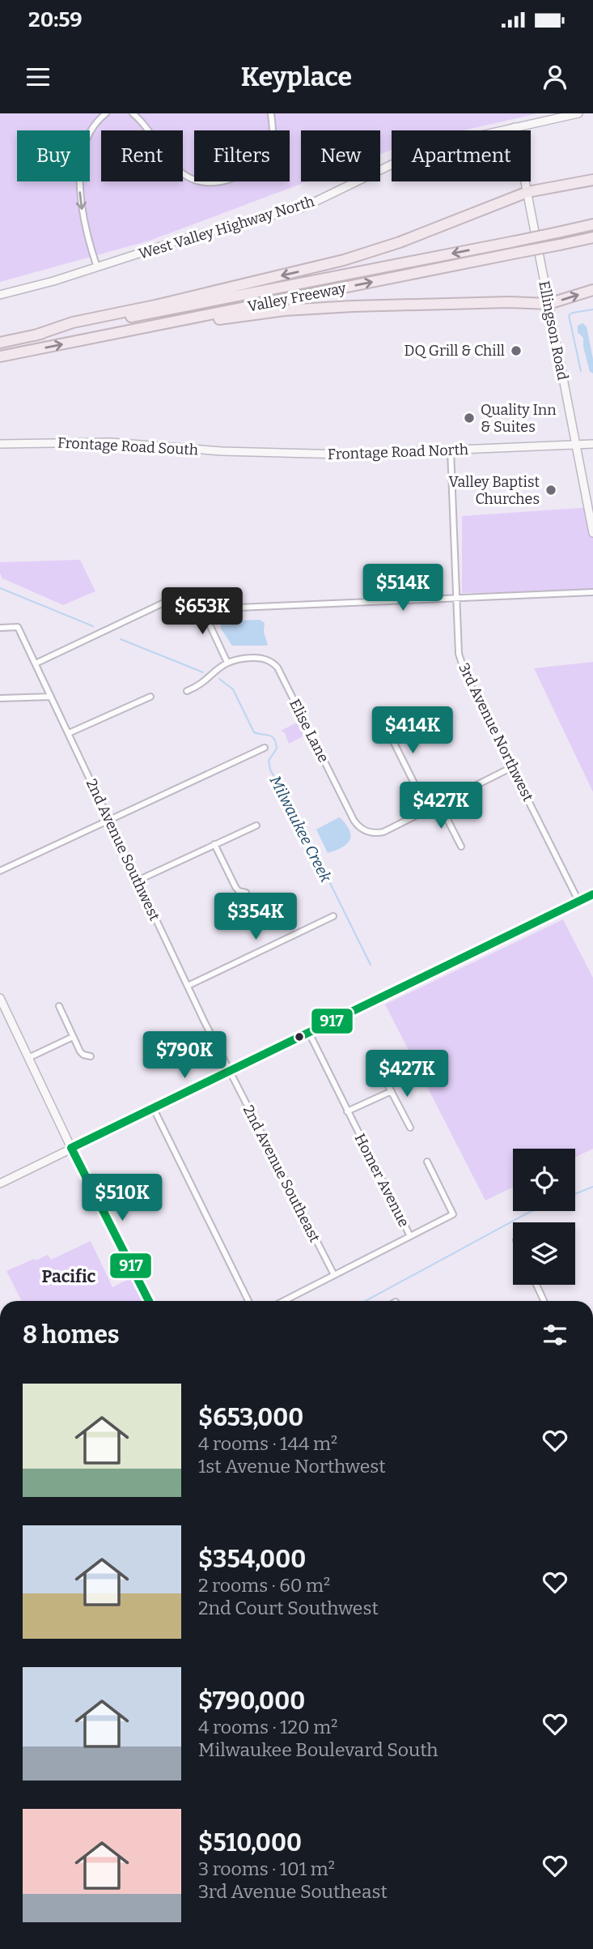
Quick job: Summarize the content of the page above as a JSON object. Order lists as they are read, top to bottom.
{
  "streets": {
    "highway": ["Valley Freeway"],
    "street": [
      "West Valley Highway North",
      "Ellingson Road",
      "Frontage Road South",
      "Frontage Road North",
      "Elise Lane",
      "3rd Avenue Northwest",
      "2nd Avenue Southwest",
      "2nd Avenue Southeast",
      "Homer Avenue"
    ]
  },
  "crossings": [
    ["West Valley Highway North", "Ellingson Road"],
    ["Ellingson Road", "Frontage Road North"],
    ["Frontage Road South", "Frontage Road North"],
    ["Frontage Road North", "3rd Avenue Northwest"],
    ["2nd Avenue Southwest", "2nd Avenue Southeast"]
  ],
  "districts": ["Pacific"],
  "water": ["Milwaukee Creek"],
  "places": ["DQ Grill & Chill", "Quality Inn & Suites", "Valley Baptist Churches"],
  "lines": ["transit line 917"],
  "page": {
    "status": "20:59",
    "header": "Keyplace",
    "chip": [
      "Buy",
      "Rent",
      "Filters",
      "New",
      "Apartment"
    ],
    "price": [
      "$514K",
      "$653K",
      "$414K",
      "$427K",
      "$354K",
      "$790K",
      "$427K",
      "$510K"
    ],
    "heading": "8 homes",
    "list": [
      {
        "name": "$653,000",
        "note": "4 rooms · 144 m² · 1st Avenue Northwest"
      },
      {
        "name": "$354,000",
        "note": "2 rooms · 60 m² · 2nd Court Southwest"
      },
      {
        "name": "$790,000",
        "note": "4 rooms · 120 m² · Milwaukee Boulevard South"
      },
      {
        "name": "$510,000",
        "note": "3 rooms · 101 m² · 3rd Avenue Southeast"
      }
    ]
  }
}
